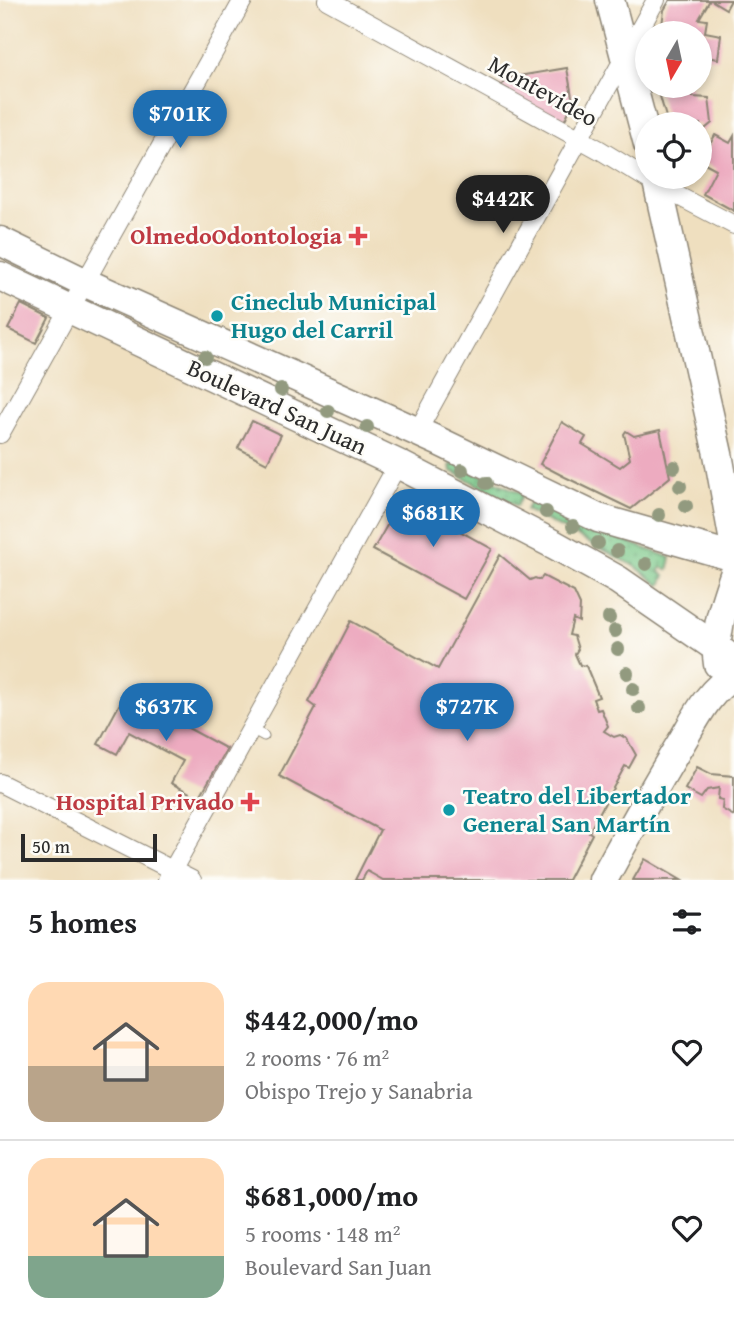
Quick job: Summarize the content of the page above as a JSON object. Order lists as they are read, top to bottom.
{
  "streets": {
    "main road": ["Boulevard San Juan"],
    "street": ["Montevideo"]
  },
  "places": {
    "health": ["OlmedoOdontologia", "Hospital Privado"],
    "other": ["Cineclub Municipal Hugo del Carril", "Teatro del Libertador General San Martín"]
  },
  "scale_bar": "50 m",
  "north": "bottom",
  "page": {
    "price": [
      "$701K",
      "$442K",
      "$681K",
      "$637K",
      "$727K"
    ],
    "scale": "50 m",
    "heading": "5 homes",
    "list": [
      {
        "name": "$442,000/mo",
        "note": "2 rooms · 76 m² · Obispo Trejo y Sanabria"
      },
      {
        "name": "$681,000/mo",
        "note": "5 rooms · 148 m² · Boulevard San Juan"
      }
    ]
  }
}
